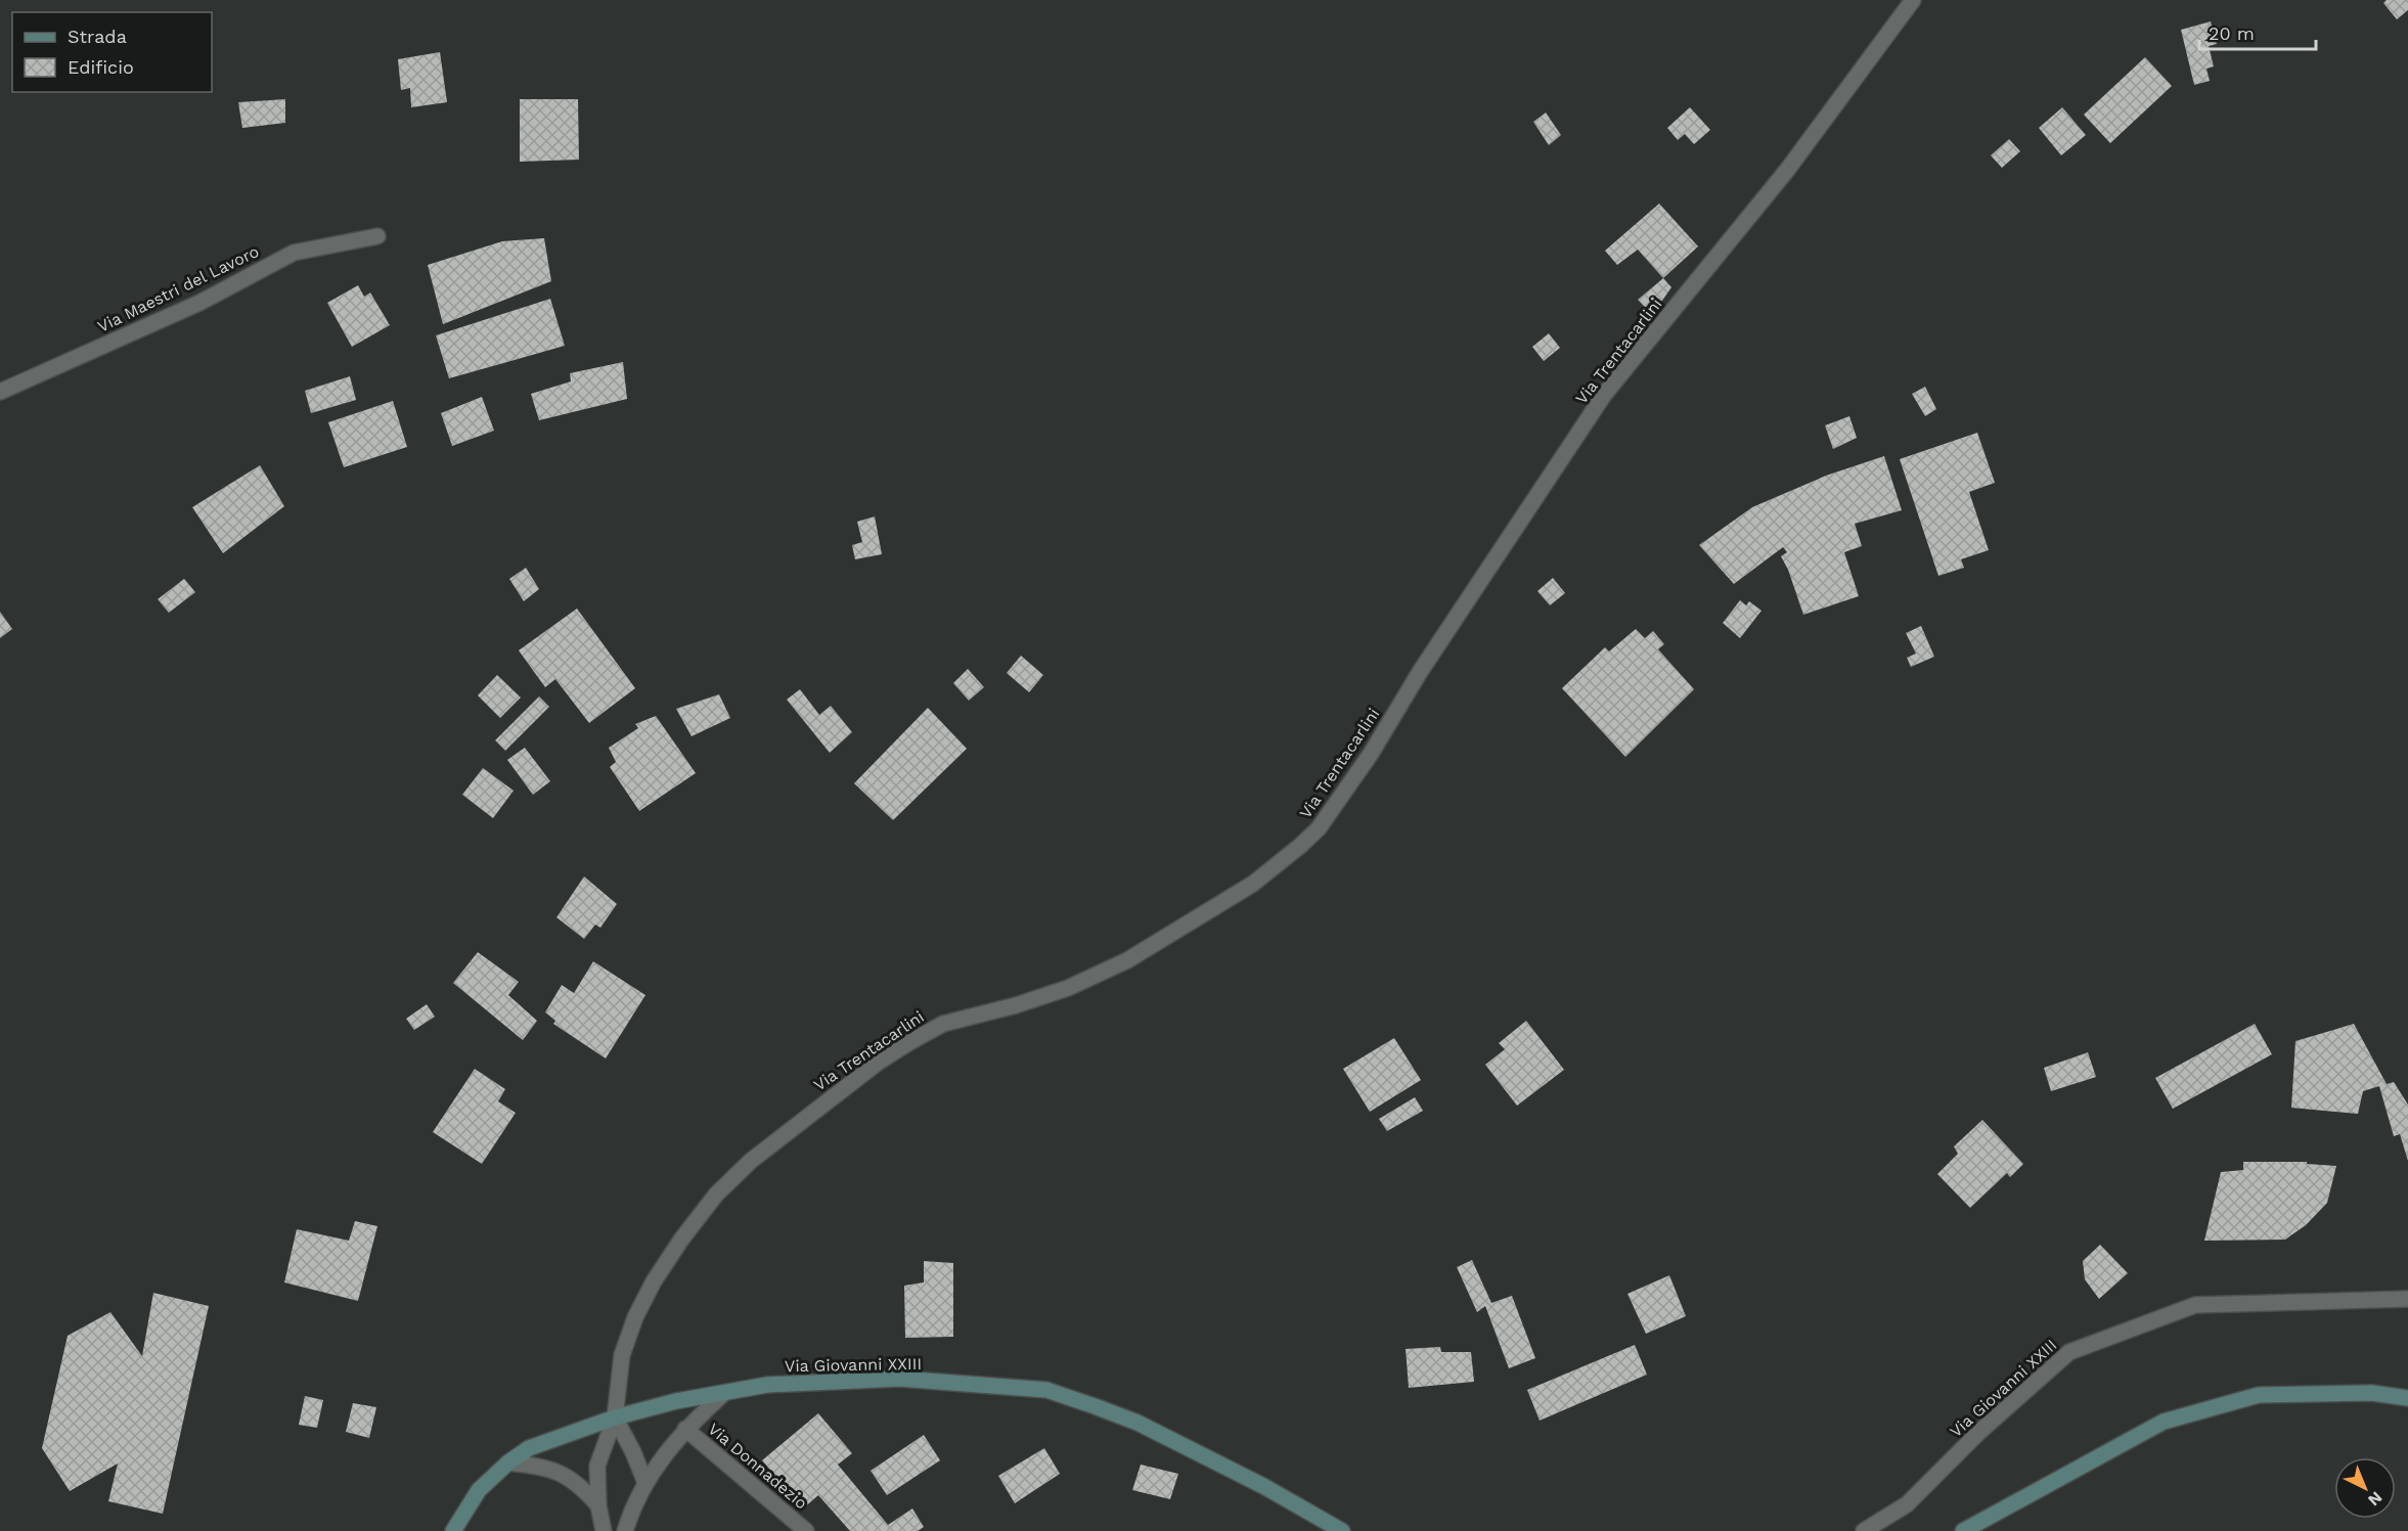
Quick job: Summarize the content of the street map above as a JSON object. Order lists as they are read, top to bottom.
{
  "streets": {
    "main road": ["Via Giovanni XXIII"],
    "street": ["Via Maestri del Lavoro", "Via Trentacarlini", "Via Donnadezio"]
  },
  "crossings": [
    ["Via Trentacarlini", "Via Giovanni XXIII"]
  ],
  "legend": ["Strada", "Edificio"],
  "scale_bar": "20 m",
  "north": "bottom right"
}
